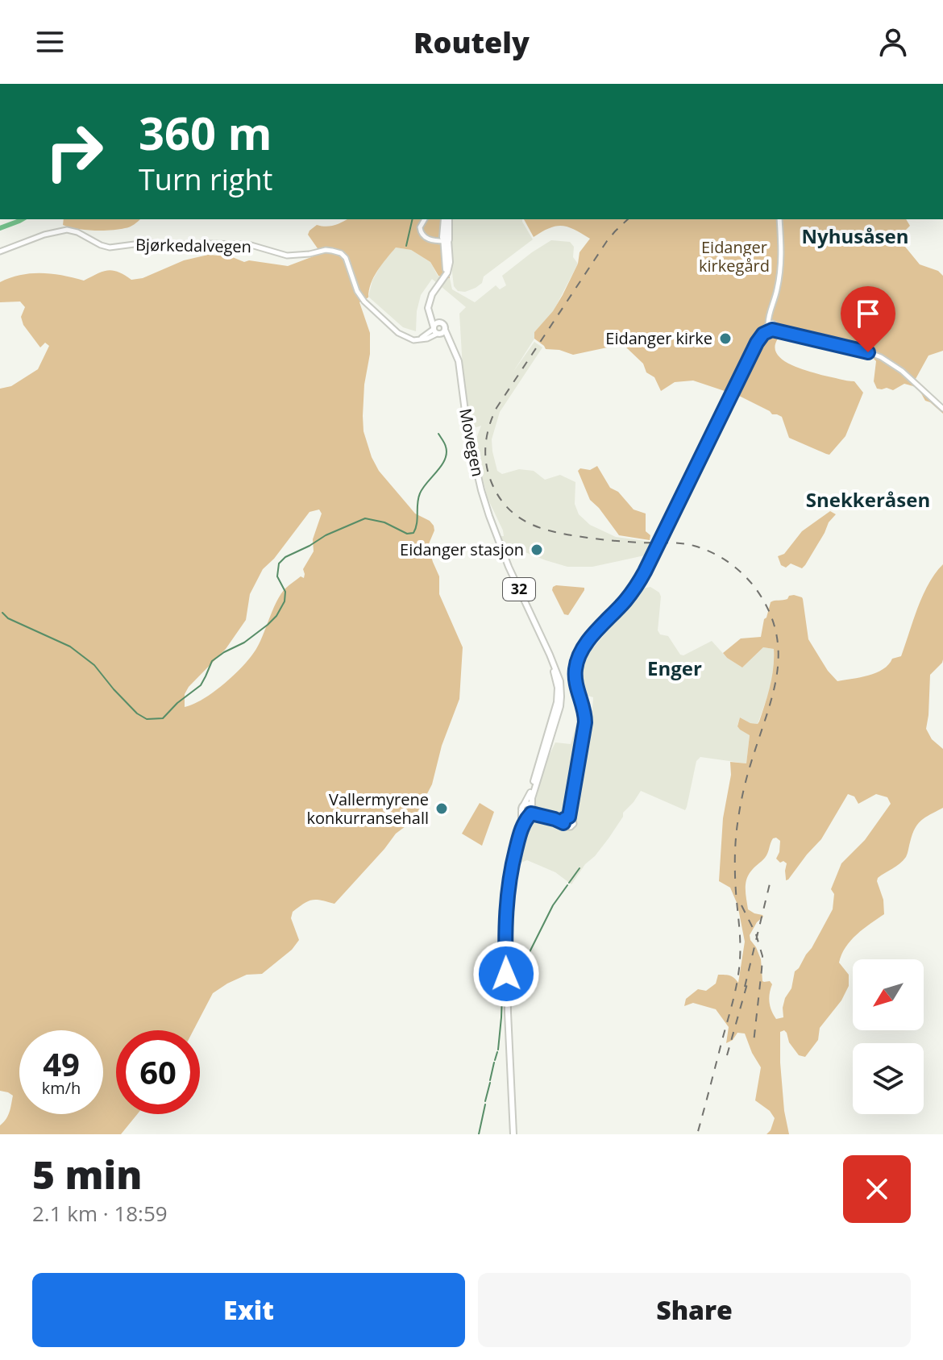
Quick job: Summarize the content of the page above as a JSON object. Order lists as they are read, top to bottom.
{
  "streets": {
    "main road": ["Bjørkedalvegen", "Movegen", "32"]
  },
  "crossings": [
    ["Bjørkedalvegen", "Movegen"],
    ["Bjørkedalvegen", "32"],
    ["Movegen", "32"]
  ],
  "districts": ["Nyhusåsen", "Snekkeråsen", "Enger"],
  "parks": ["Eidanger kirkegård"],
  "places": ["Eidanger kirke", "Eidanger stasjon", "Vallermyrene konkurransehall"],
  "north": "bottom left",
  "page": {
    "header": "Routely",
    "turn": ["360 m", "Turn right"],
    "speed": "49 km/h",
    "limit": "60",
    "heading": ["5 min", "2.1 km · 18:59"],
    "buttons": ["Exit", "Share"]
  }
}
